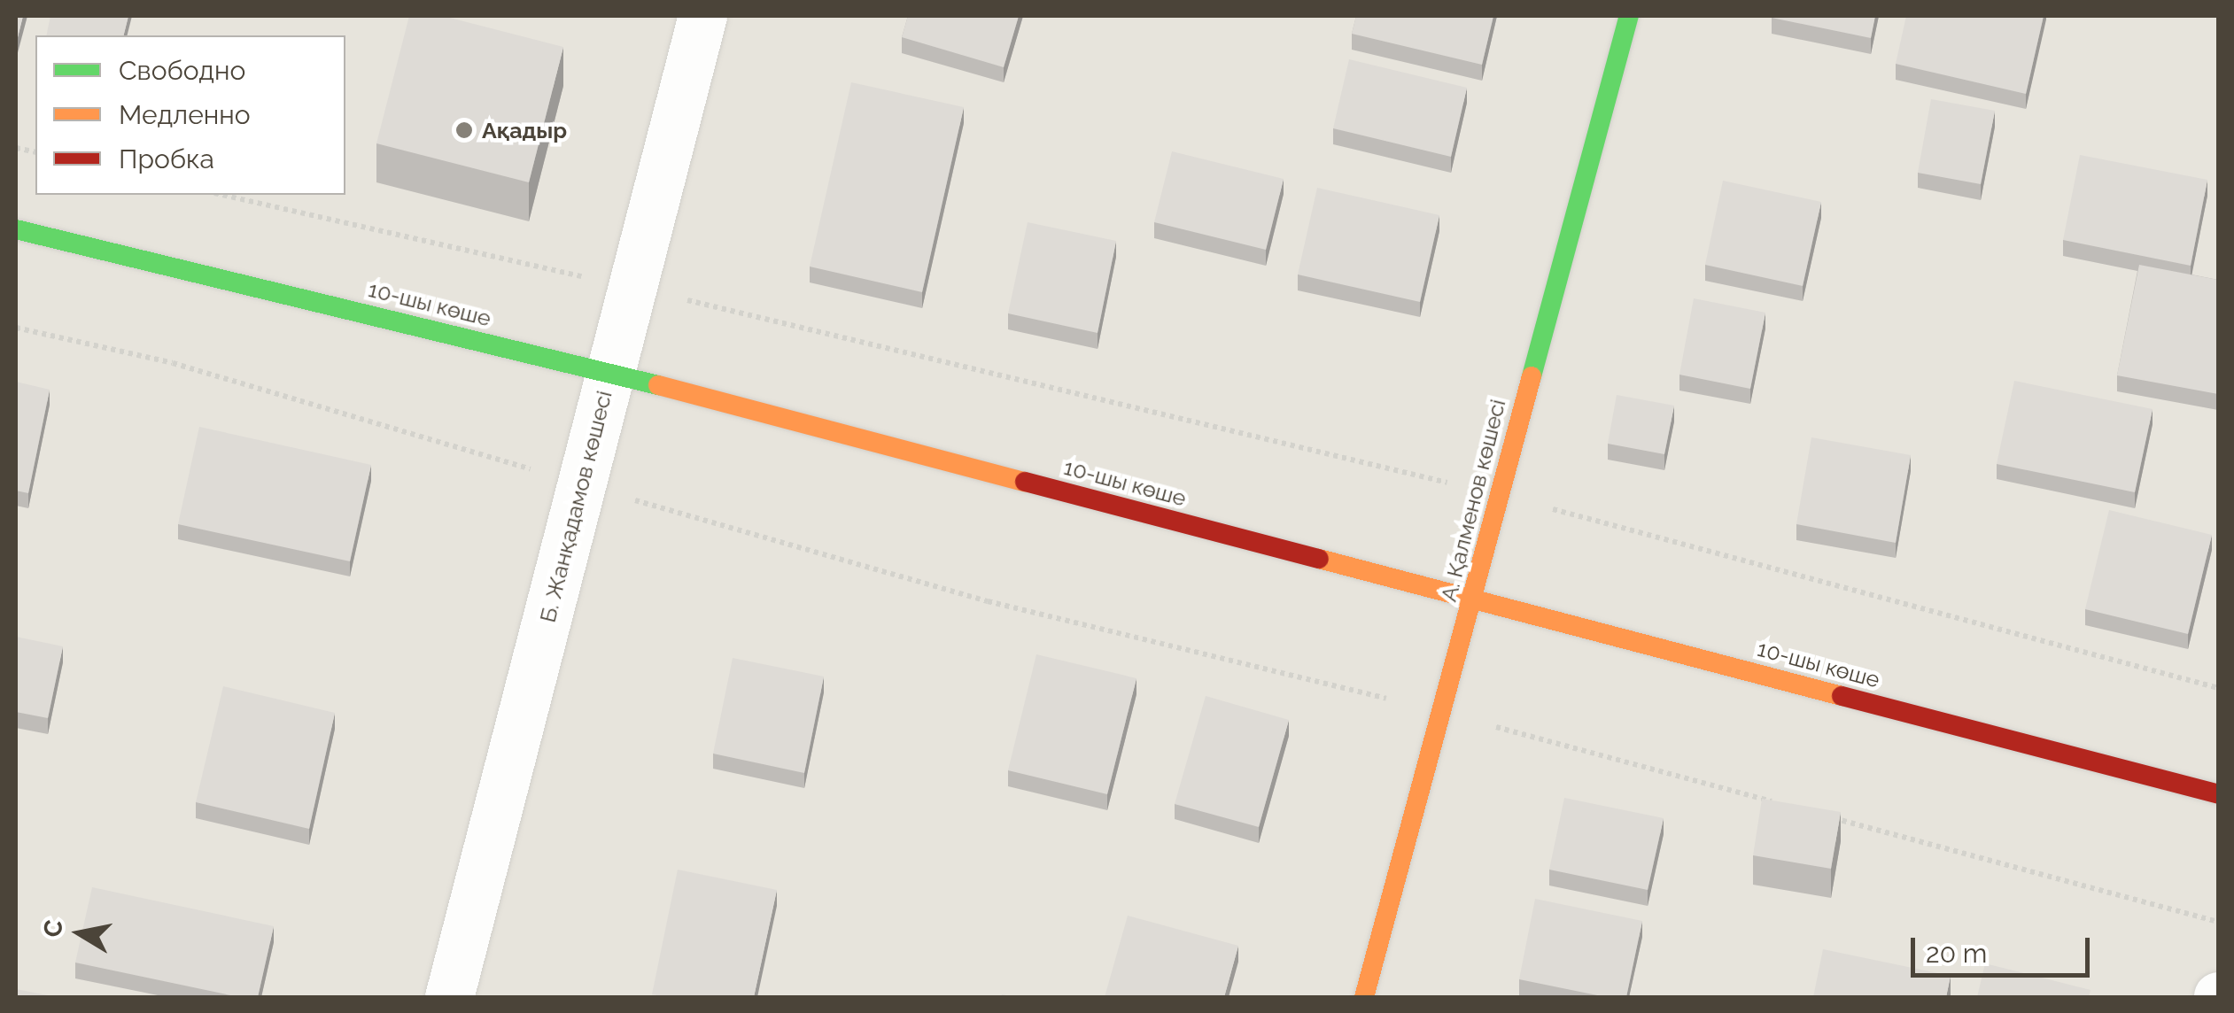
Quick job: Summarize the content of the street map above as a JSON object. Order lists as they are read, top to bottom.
{
  "streets": {
    "street": ["10-шы көше", "А. Қалменов көшесі", "Б. Жанқадамов көшесі"]
  },
  "crossings": [
    ["10-шы көше", "А. Қалменов көшесі"],
    ["10-шы көше", "Б. Жанқадамов көшесі"]
  ],
  "places": ["Ақадыр"],
  "legend": ["Свободно", "Медленно", "Пробка"],
  "scale_bar": "20 m",
  "north": "left"
}
